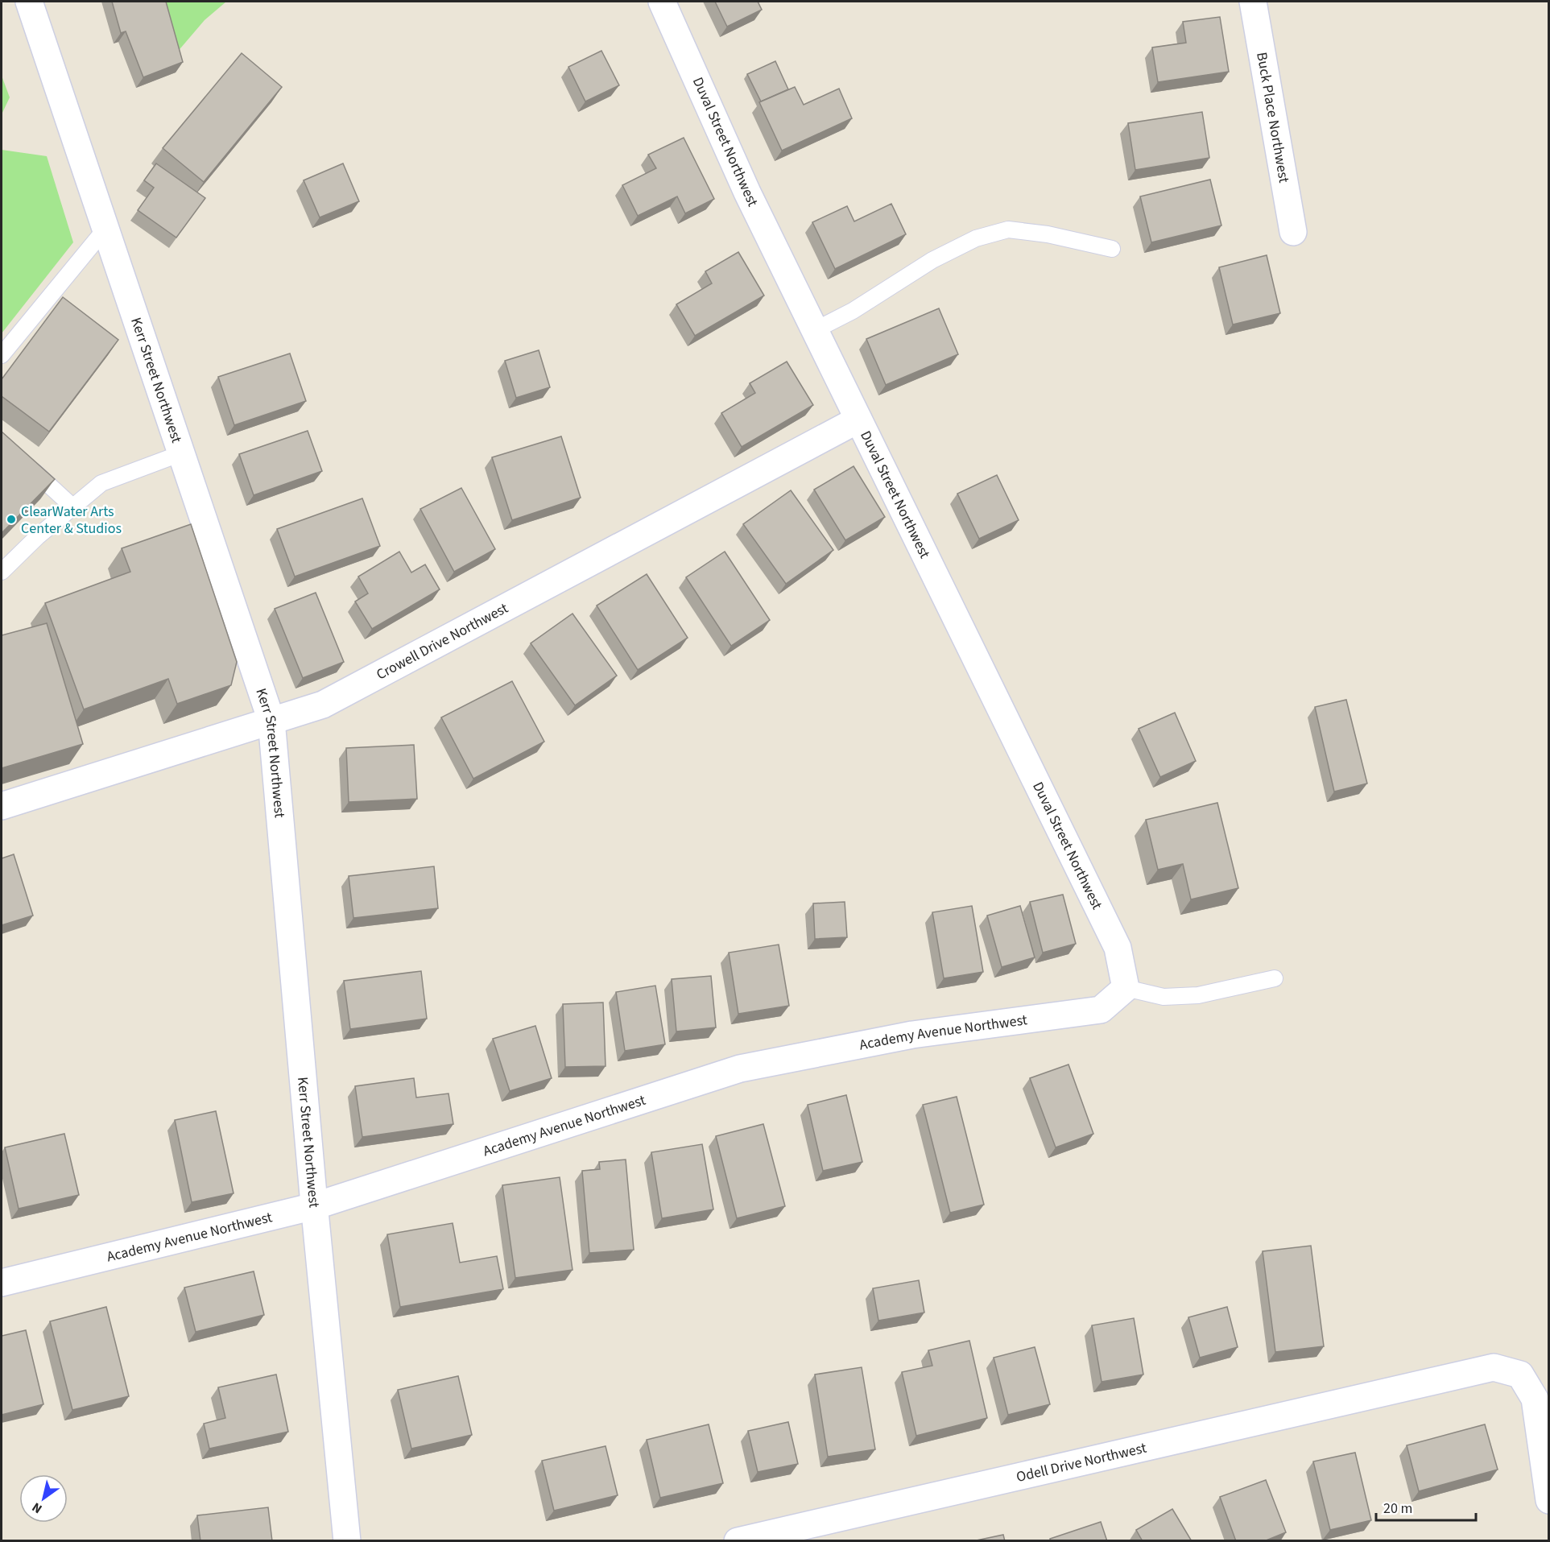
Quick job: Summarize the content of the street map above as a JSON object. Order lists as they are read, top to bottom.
{
  "streets": {
    "street": [
      "Buck Place Northwest",
      "Duval Street Northwest",
      "Kerr Street Northwest",
      "Crowell Drive Northwest",
      "Academy Avenue Northwest",
      "Odell Drive Northwest"
    ]
  },
  "crossings": [
    ["Duval Street Northwest", "Crowell Drive Northwest"],
    ["Duval Street Northwest", "Academy Avenue Northwest"],
    ["Kerr Street Northwest", "Crowell Drive Northwest"],
    ["Kerr Street Northwest", "Academy Avenue Northwest"]
  ],
  "places": ["ClearWater Arts Center & Studios"],
  "scale_bar": "20 m",
  "north": "bottom left"
}
